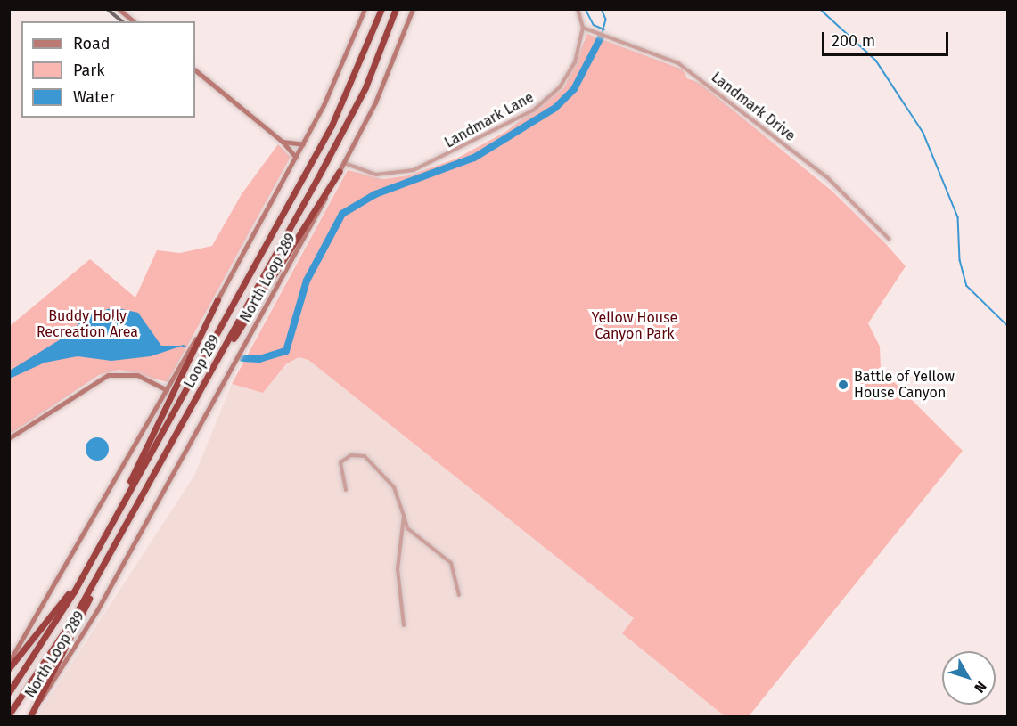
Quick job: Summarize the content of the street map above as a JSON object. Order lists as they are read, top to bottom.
{
  "streets": {
    "highway": ["Loop 289"],
    "main road": ["North Loop 289"],
    "street": ["Landmark Drive", "Landmark Lane"]
  },
  "crossings": [
    ["Landmark Drive", "Landmark Lane"],
    ["Landmark Lane", "North Loop 289"]
  ],
  "parks": ["Buddy Holly Recreation Area", "Yellow House Canyon Park"],
  "places": ["Battle of Yellow House Canyon"],
  "legend": ["Road", "Park", "Water"],
  "scale_bar": "200 m",
  "north": "bottom right"
}
